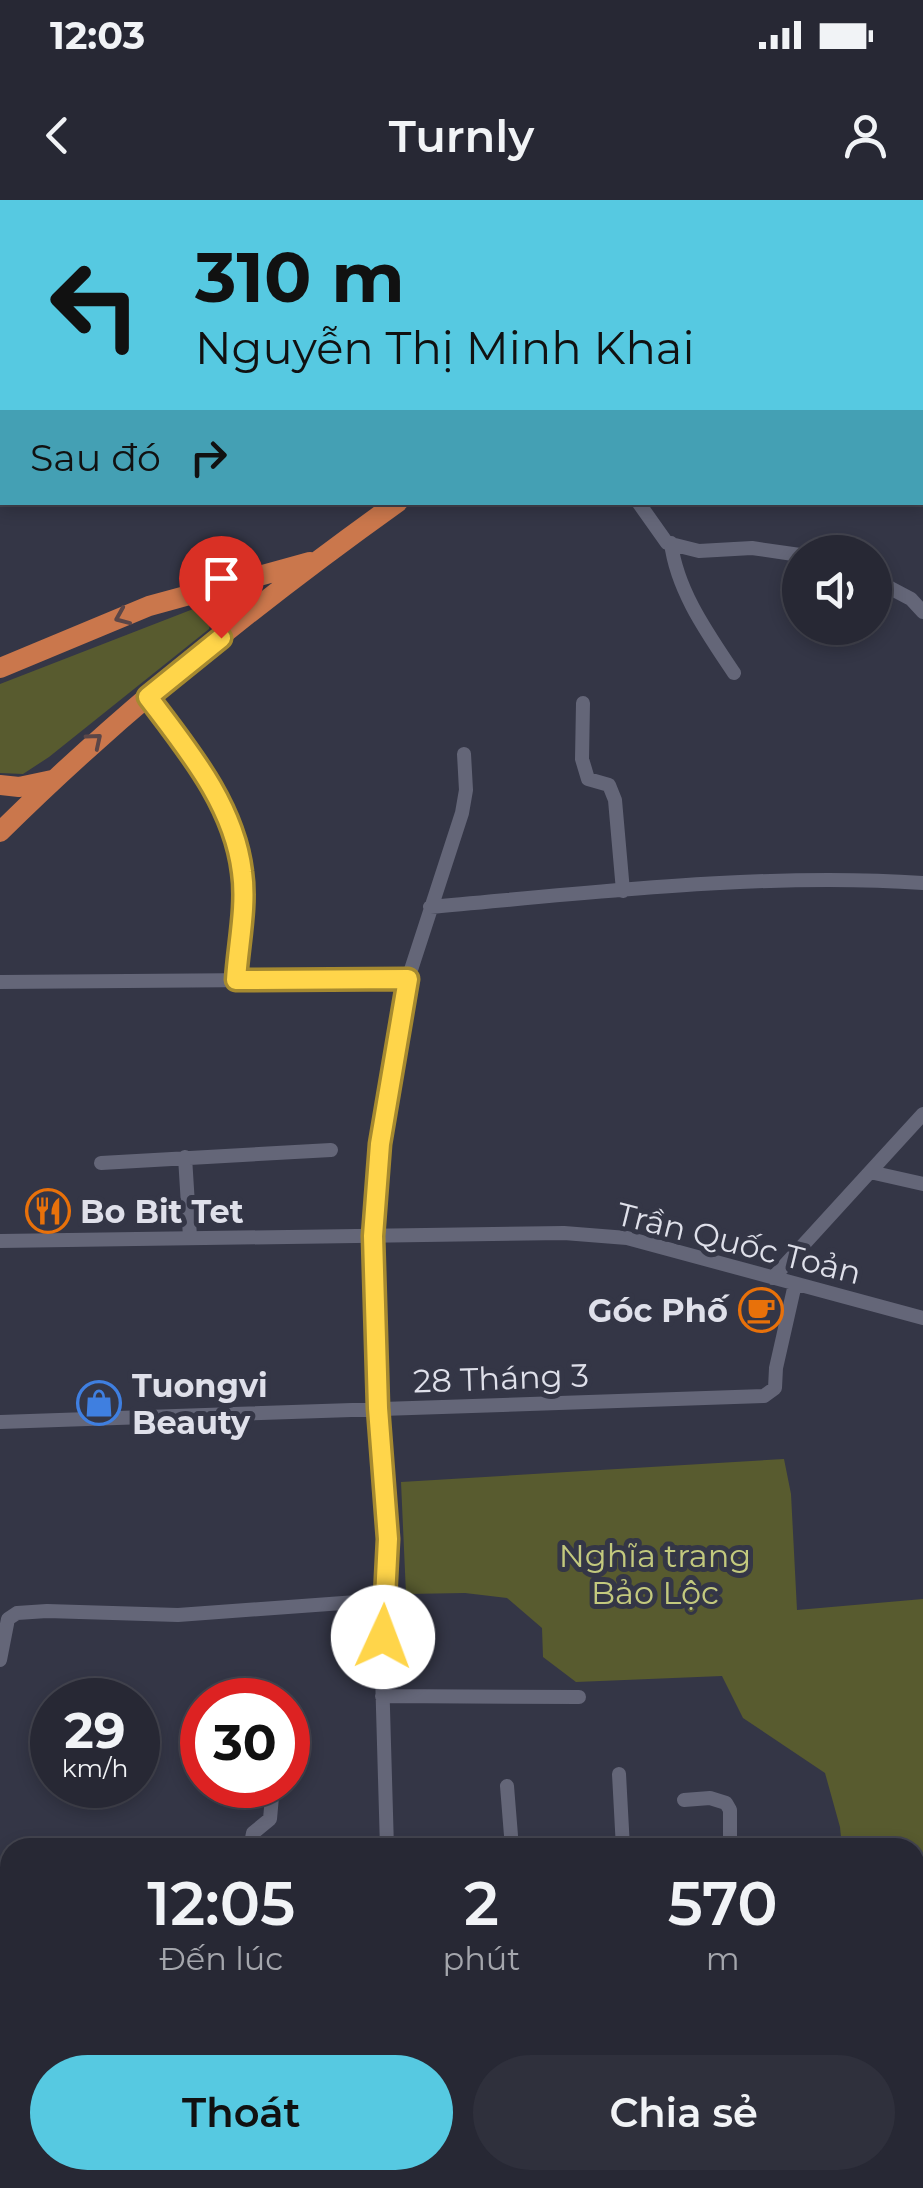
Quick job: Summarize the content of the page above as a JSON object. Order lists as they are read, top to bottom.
{
  "streets": {
    "street": ["Trần Quốc Toản", "28 Tháng 3"]
  },
  "crossings": [
    ["Trần Quốc Toản", "28 Tháng 3"]
  ],
  "parks": ["Nghĩa trang Bảo Lộc"],
  "places": {
    "restaurant": ["Bo Bit Tet"],
    "cafe": ["Góc Phố"],
    "shop": ["Tuongvi Beauty"]
  },
  "page": {
    "status": "12:03",
    "header": "Turnly",
    "turn": ["310 m", "Nguyễn Thị Minh Khai"],
    "then": "Sau đó",
    "speed": "29 km/h",
    "limit": "30",
    "eta": [
      "12:05",
      "Đến lúc",
      "2",
      "phút",
      "570",
      "m"
    ],
    "buttons": ["Thoát", "Chia sẻ"]
  }
}
